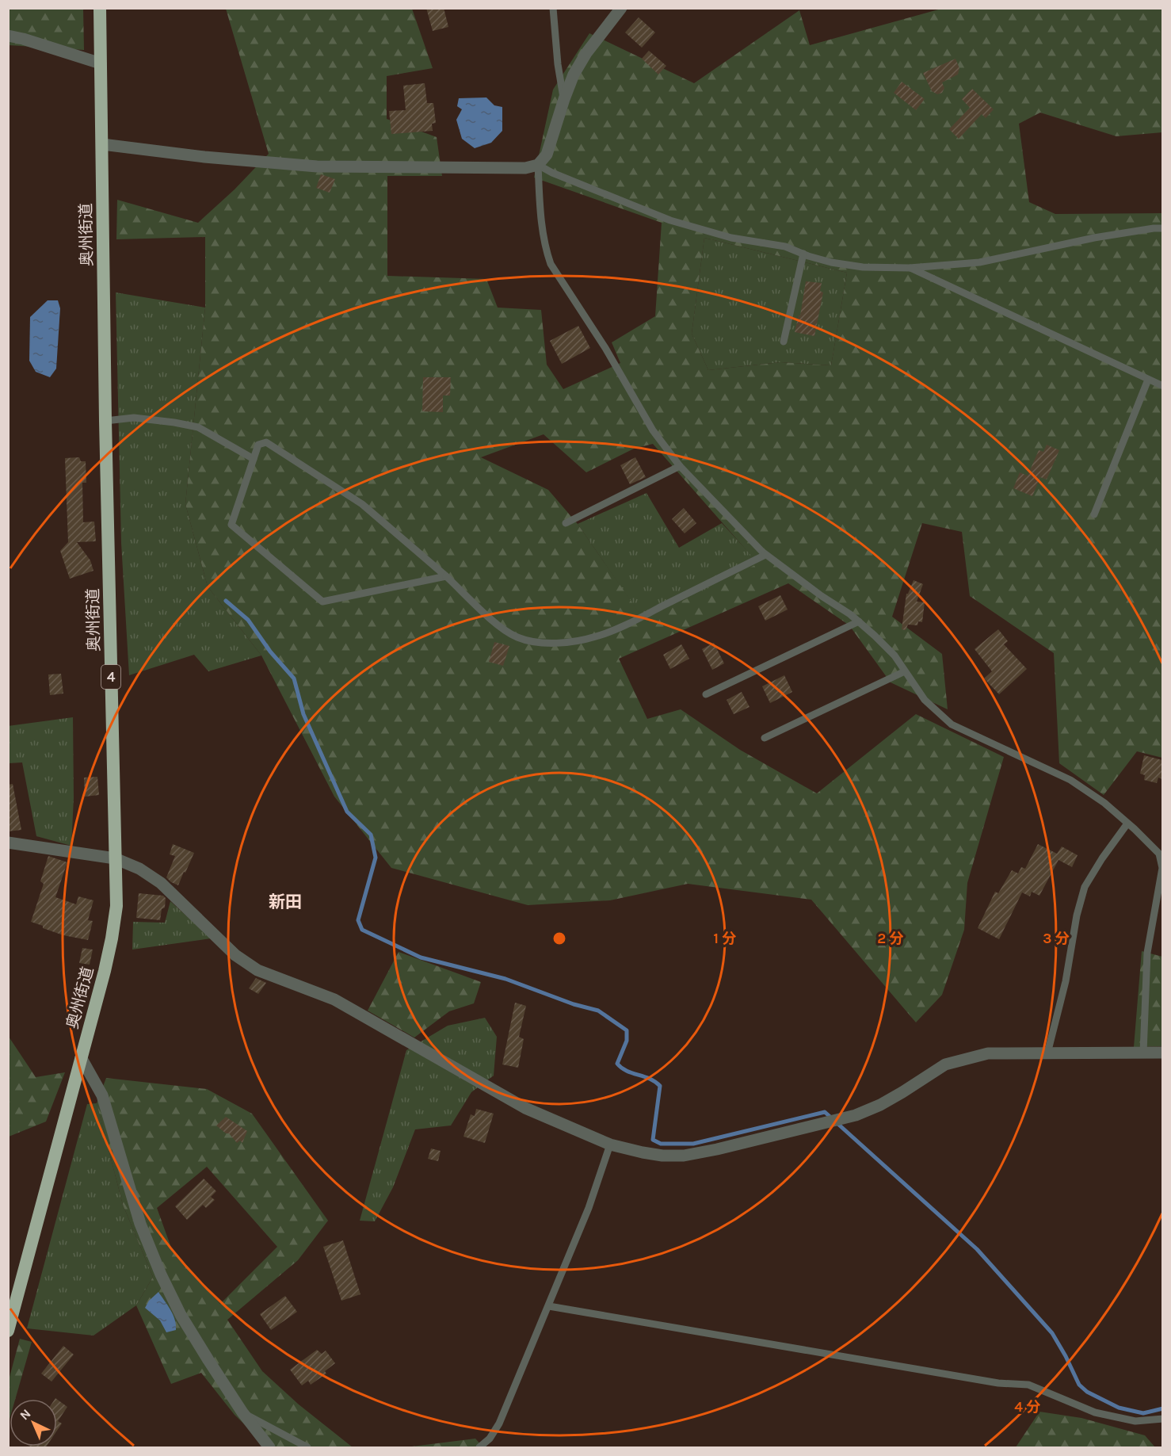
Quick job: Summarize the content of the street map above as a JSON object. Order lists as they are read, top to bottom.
{
  "streets": {
    "highway": ["奥州街道", "4"]
  },
  "districts": ["新田"],
  "north": "top left",
  "rings": [
    "1 分",
    "2 分",
    "3 分",
    "4 分"
  ]
}
